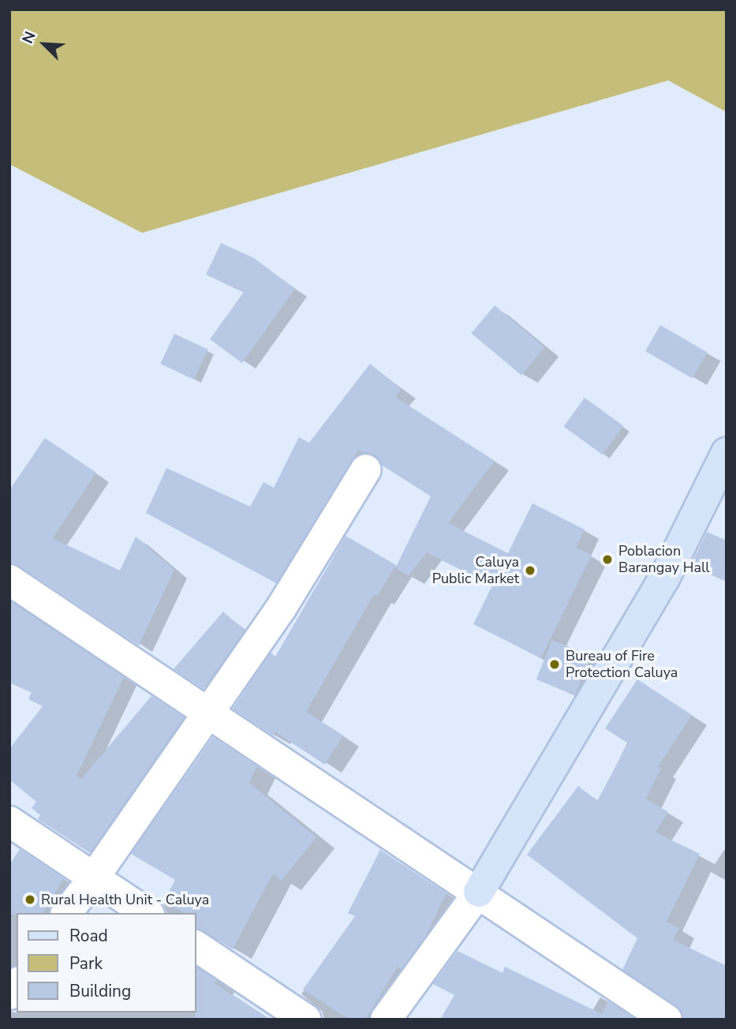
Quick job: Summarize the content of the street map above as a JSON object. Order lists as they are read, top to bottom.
{
  "places": [
    "Poblacion Barangay Hall",
    "Caluya Public Market",
    "Bureau of Fire Protection Caluya",
    "Rural Health Unit - Caluya"
  ],
  "legend": ["Road", "Park", "Building"],
  "north": "top left"
}
